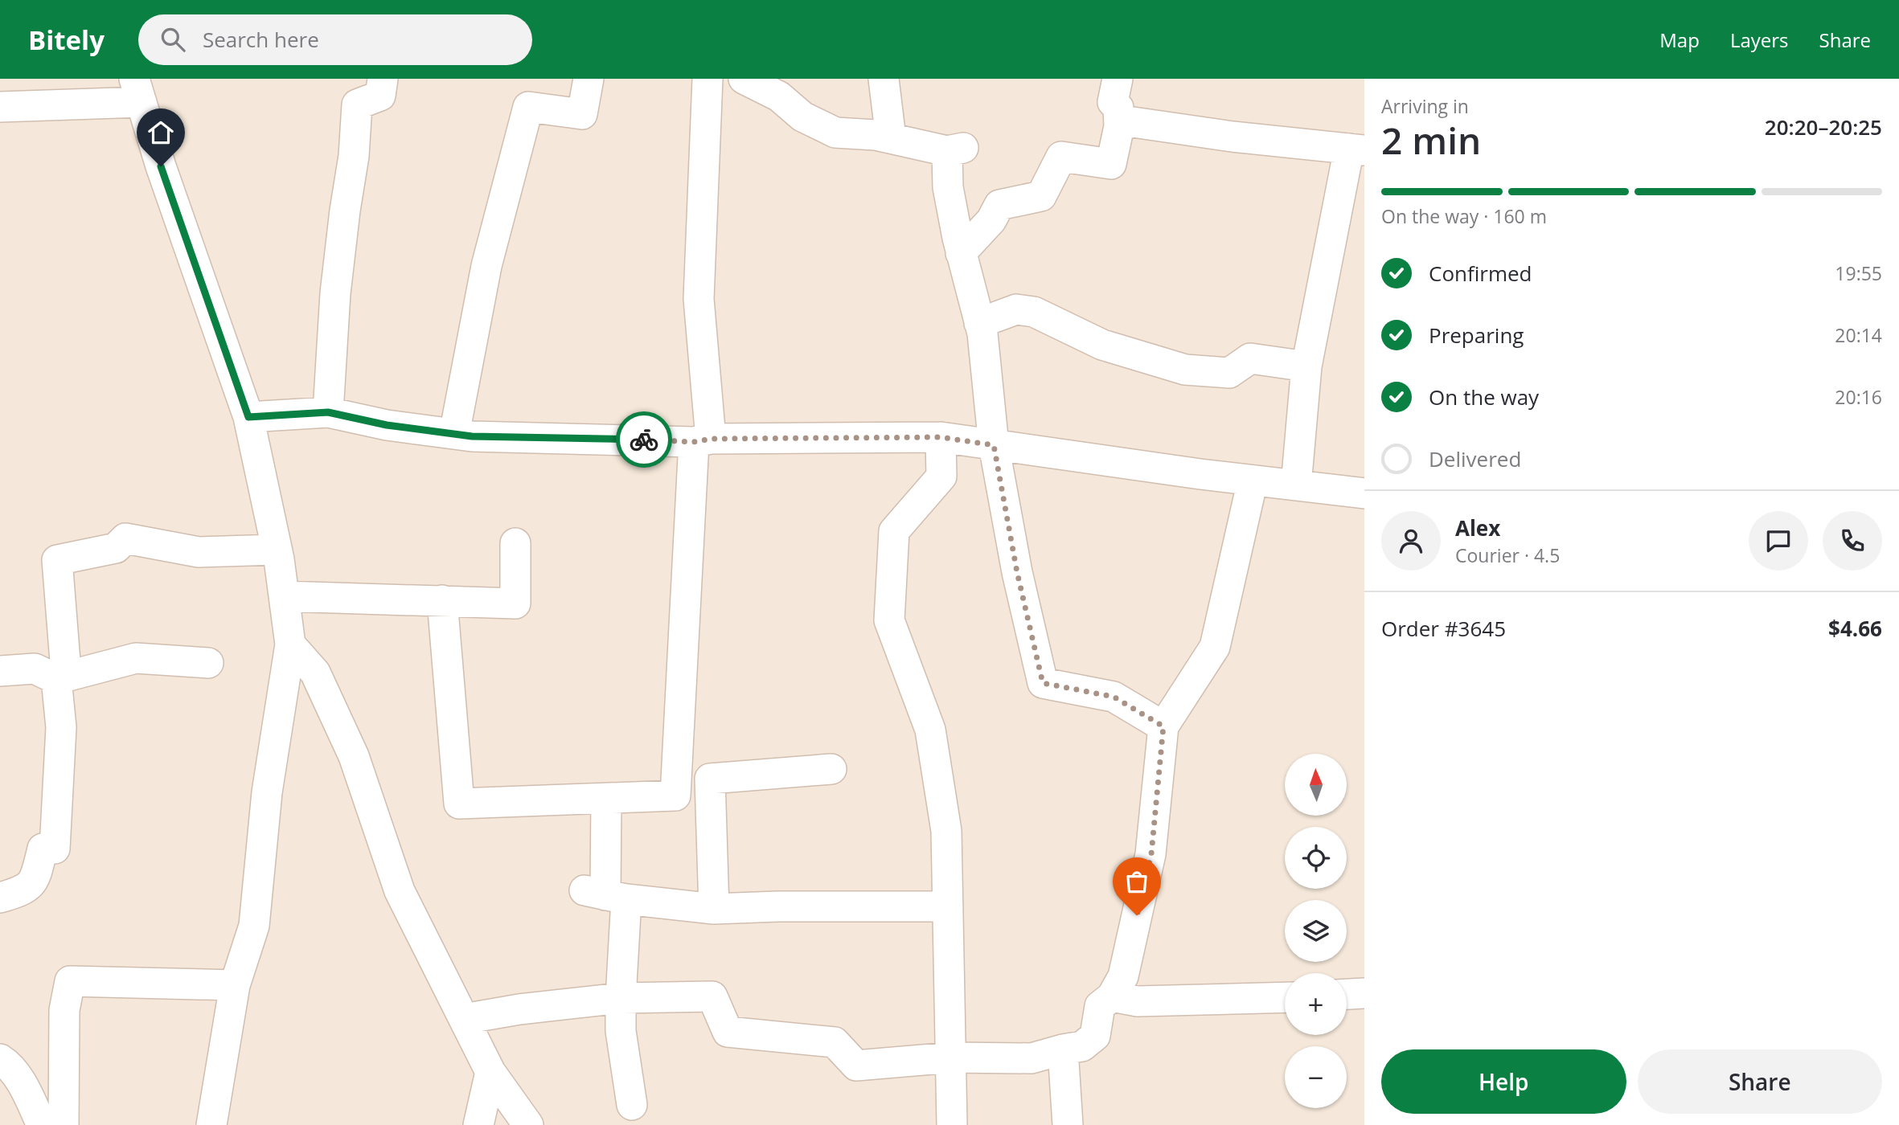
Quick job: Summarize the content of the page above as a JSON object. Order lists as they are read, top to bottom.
{
  "north": "top",
  "page": {
    "header": "Bitely",
    "search": "Search here",
    "nav": ["Map", "Layers", "Share"],
    "heading": ["2 min", "Arriving in", "20:20–20:25"],
    "panel": [
      "Alex",
      "Courier · 4.5",
      "Order #3645",
      "$4.66"
    ],
    "bar": "On the way · 160 m",
    "list": [
      ["Confirmed", "19:55"],
      ["Preparing", "20:14"],
      ["On the way", "20:16"],
      "Delivered"
    ],
    "map_buttons": ["+", "−"],
    "buttons": ["Help", "Share"]
  }
}
